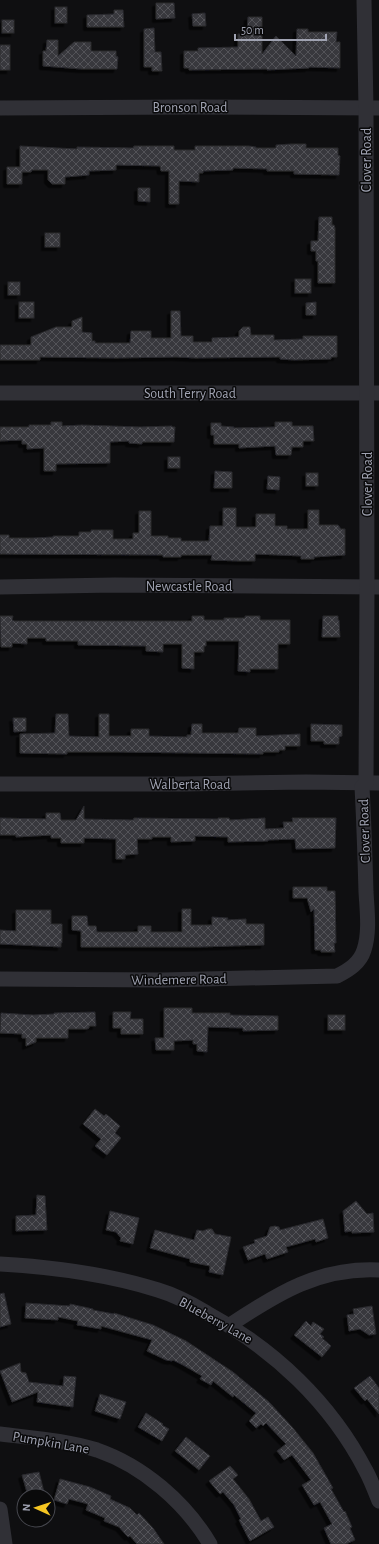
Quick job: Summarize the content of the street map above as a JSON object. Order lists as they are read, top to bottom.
{
  "streets": {
    "street": [
      "Bronson Road",
      "Clover Road",
      "South Terry Road",
      "Newcastle Road",
      "Walberta Road",
      "Windemere Road",
      "Blueberry Lane",
      "Pumpkin Lane"
    ]
  },
  "crossings": [
    ["Bronson Road", "Clover Road"],
    ["Clover Road", "South Terry Road"],
    ["Clover Road", "Newcastle Road"],
    ["Clover Road", "Walberta Road"],
    ["Clover Road", "Windemere Road"]
  ],
  "scale_bar": "50 m",
  "north": "left"
}
